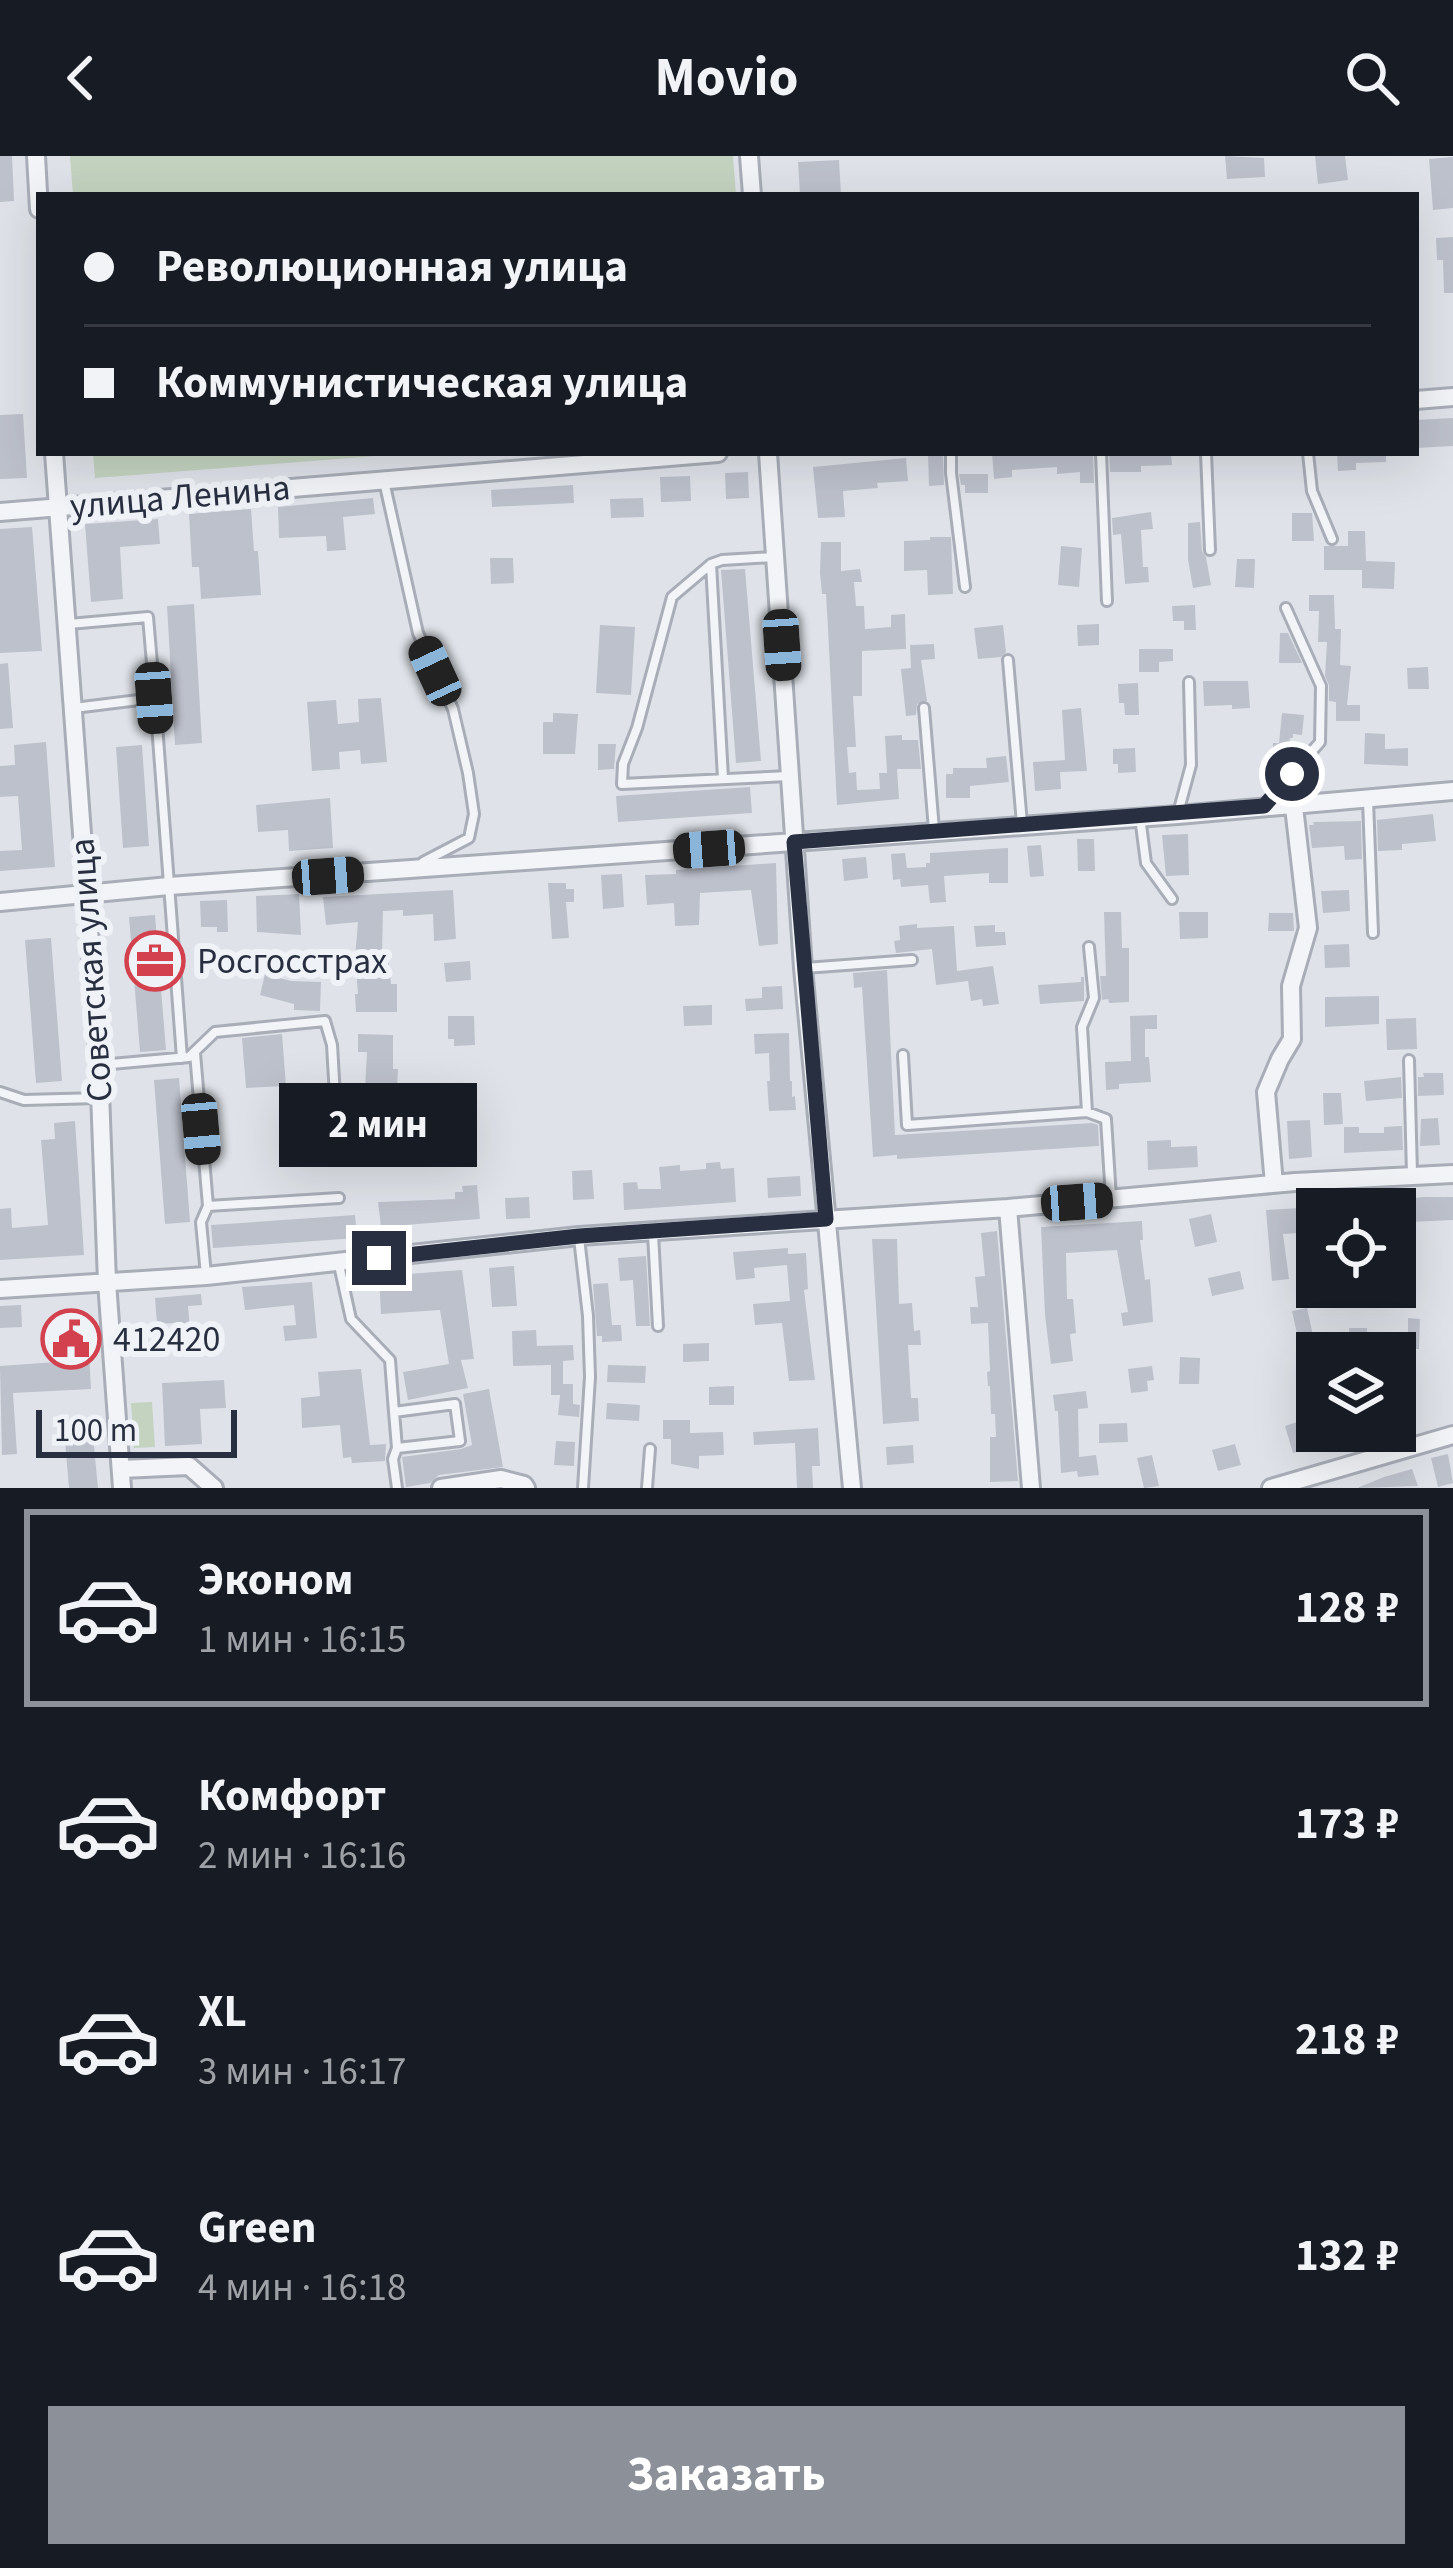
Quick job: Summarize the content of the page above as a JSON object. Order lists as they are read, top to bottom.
{
  "streets": {
    "street": ["улица Ленина", "Советская улица"]
  },
  "crossings": [
    ["улица Ленина", "Советская улица"]
  ],
  "places": {
    "office": ["Росгосстрах"],
    "public building": ["412420"]
  },
  "scale_bar": "100 m",
  "page": {
    "header": "Movio",
    "banner": ["Революционная улица", "Коммунистическая улица"],
    "bubble": "2 мин",
    "scale": "100 m",
    "list": [
      {
        "name": "Эконом",
        "note": "1 мин · 16:15",
        "value": "128 ₽"
      },
      {
        "name": "Комфорт",
        "note": "2 мин · 16:16",
        "value": "173 ₽"
      },
      {
        "name": "XL",
        "note": "3 мин · 16:17",
        "value": "218 ₽"
      },
      {
        "name": "Green",
        "note": "4 мин · 16:18",
        "value": "132 ₽"
      }
    ],
    "buttons": "Заказать"
  }
}
